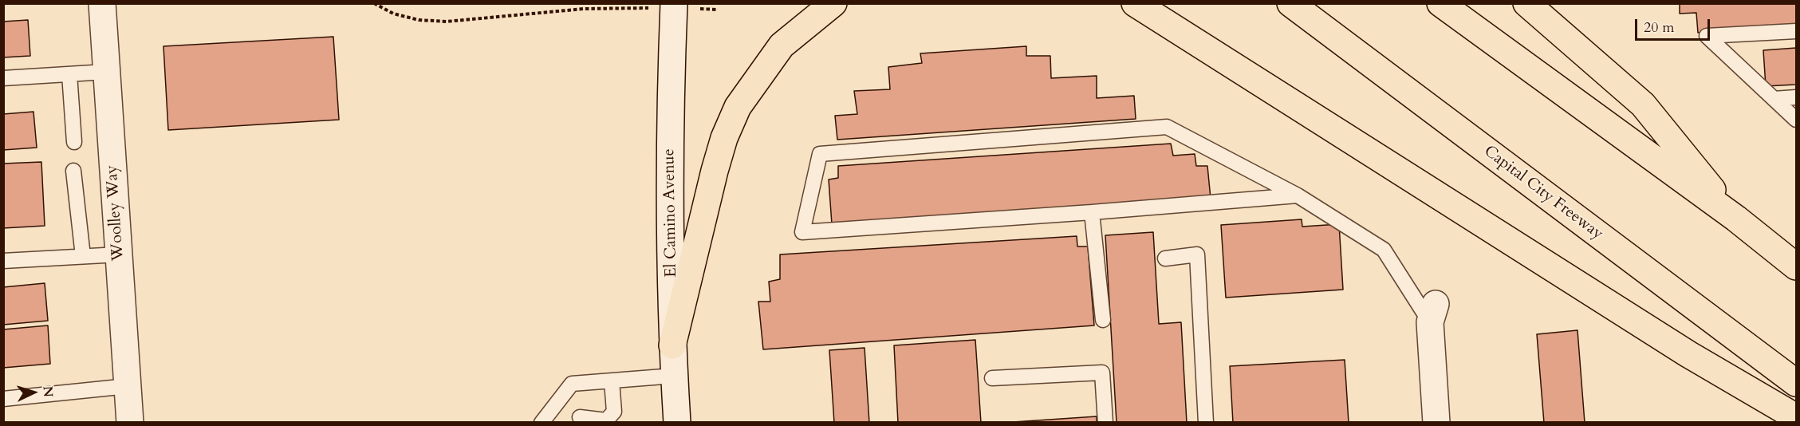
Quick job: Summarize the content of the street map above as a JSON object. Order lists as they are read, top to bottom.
{
  "streets": {
    "highway": ["Capital City Freeway"],
    "street": ["Woolley Way", "El Camino Avenue"]
  },
  "scale_bar": "20 m",
  "north": "right"
}
